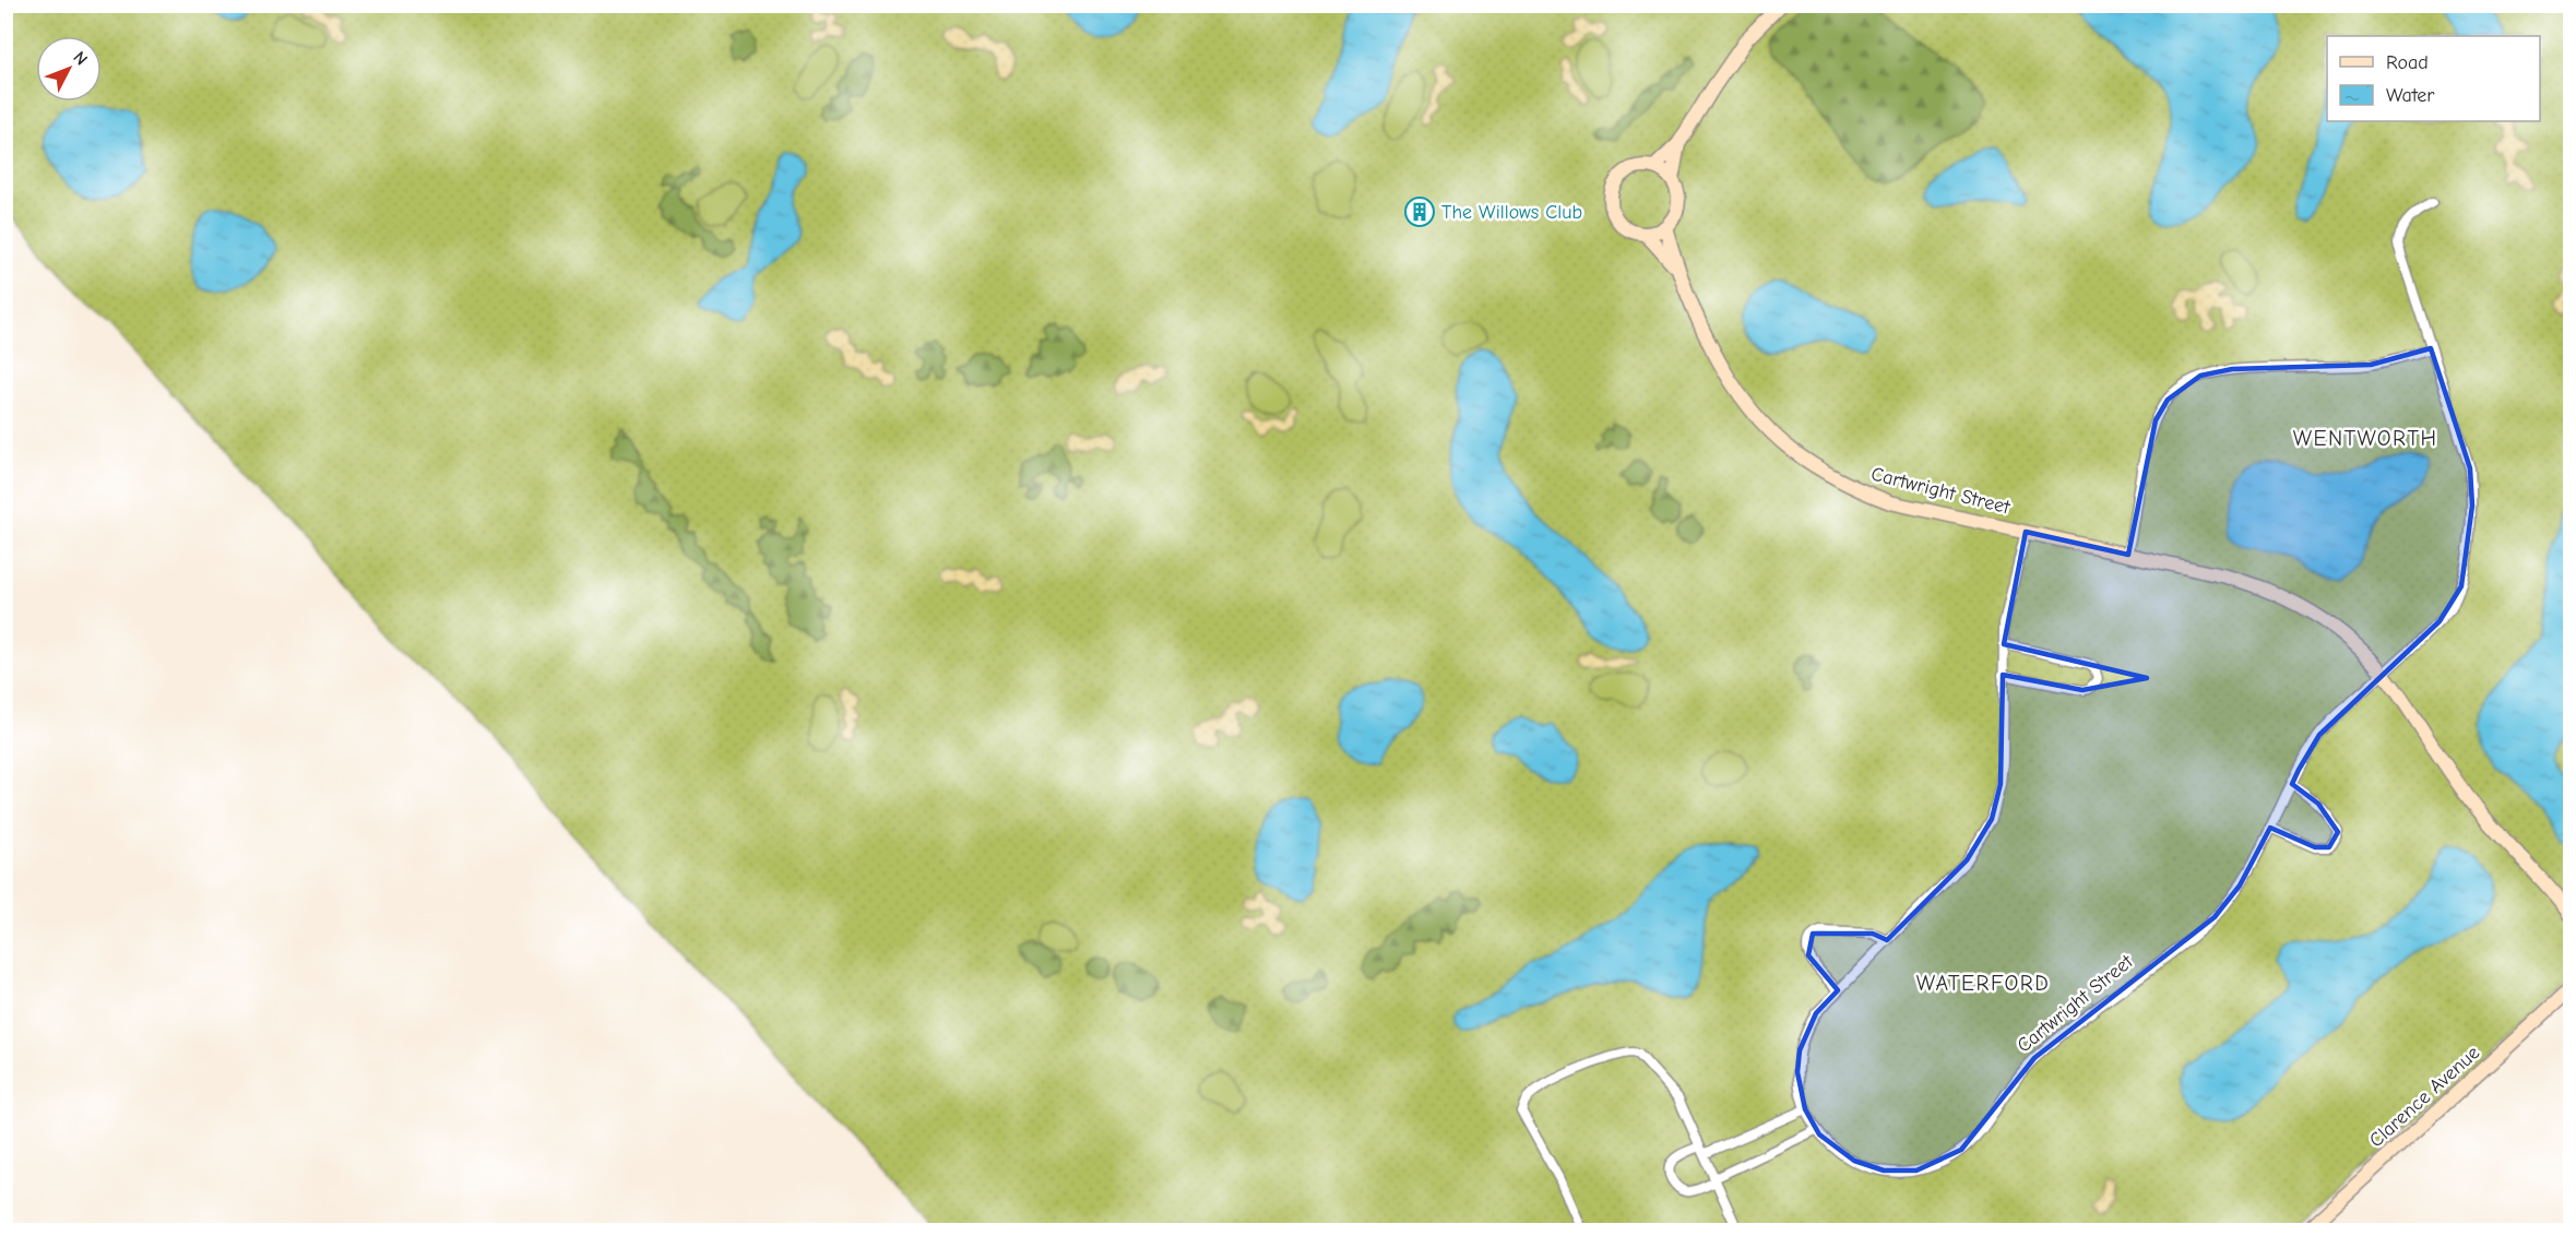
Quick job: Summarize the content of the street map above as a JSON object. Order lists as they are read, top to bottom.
{
  "streets": {
    "street": ["Cartwright Street", "Clarence Avenue"]
  },
  "districts": ["WENTWORTH", "WATERFORD"],
  "places": {
    "building": ["The Willows Club"]
  },
  "legend": ["Road", "Water"],
  "north": "top right"
}
